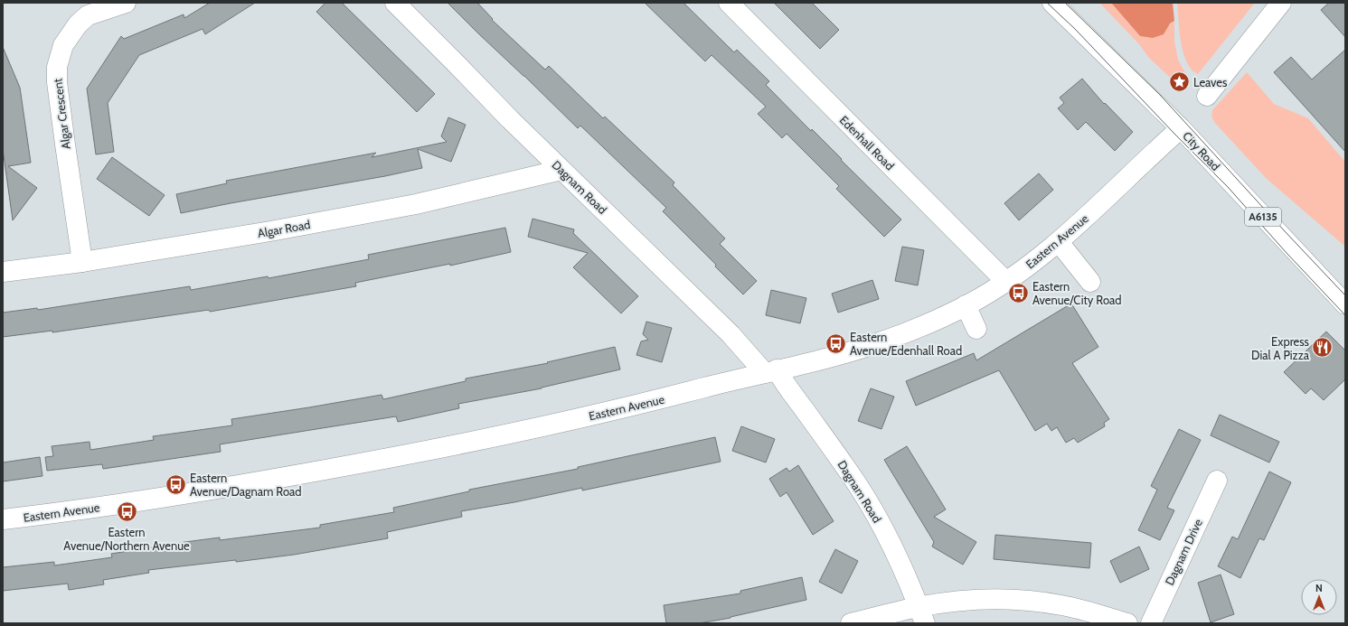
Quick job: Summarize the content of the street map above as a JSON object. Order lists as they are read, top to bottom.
{
  "streets": {
    "street": [
      "Algar Crescent",
      "Edenhall Road",
      "City Road",
      "Dagnam Road",
      "A6135",
      "Algar Road",
      "Eastern Avenue",
      "Dagnam Drive"
    ]
  },
  "crossings": [
    ["Algar Crescent", "Algar Road"],
    ["Edenhall Road", "Eastern Avenue"],
    ["City Road", "Eastern Avenue"],
    ["Dagnam Road", "Algar Road"],
    ["Dagnam Road", "Eastern Avenue"]
  ],
  "places": {
    "place": ["Leaves"],
    "bus stop": [
      "Eastern Avenue/City Road",
      "Eastern Avenue/Edenhall Road",
      "Eastern Avenue/Dagnam Road",
      "Eastern Avenue/Northern Avenue"
    ],
    "restaurant": ["Express Dial A Pizza"]
  },
  "north": "top"
}
